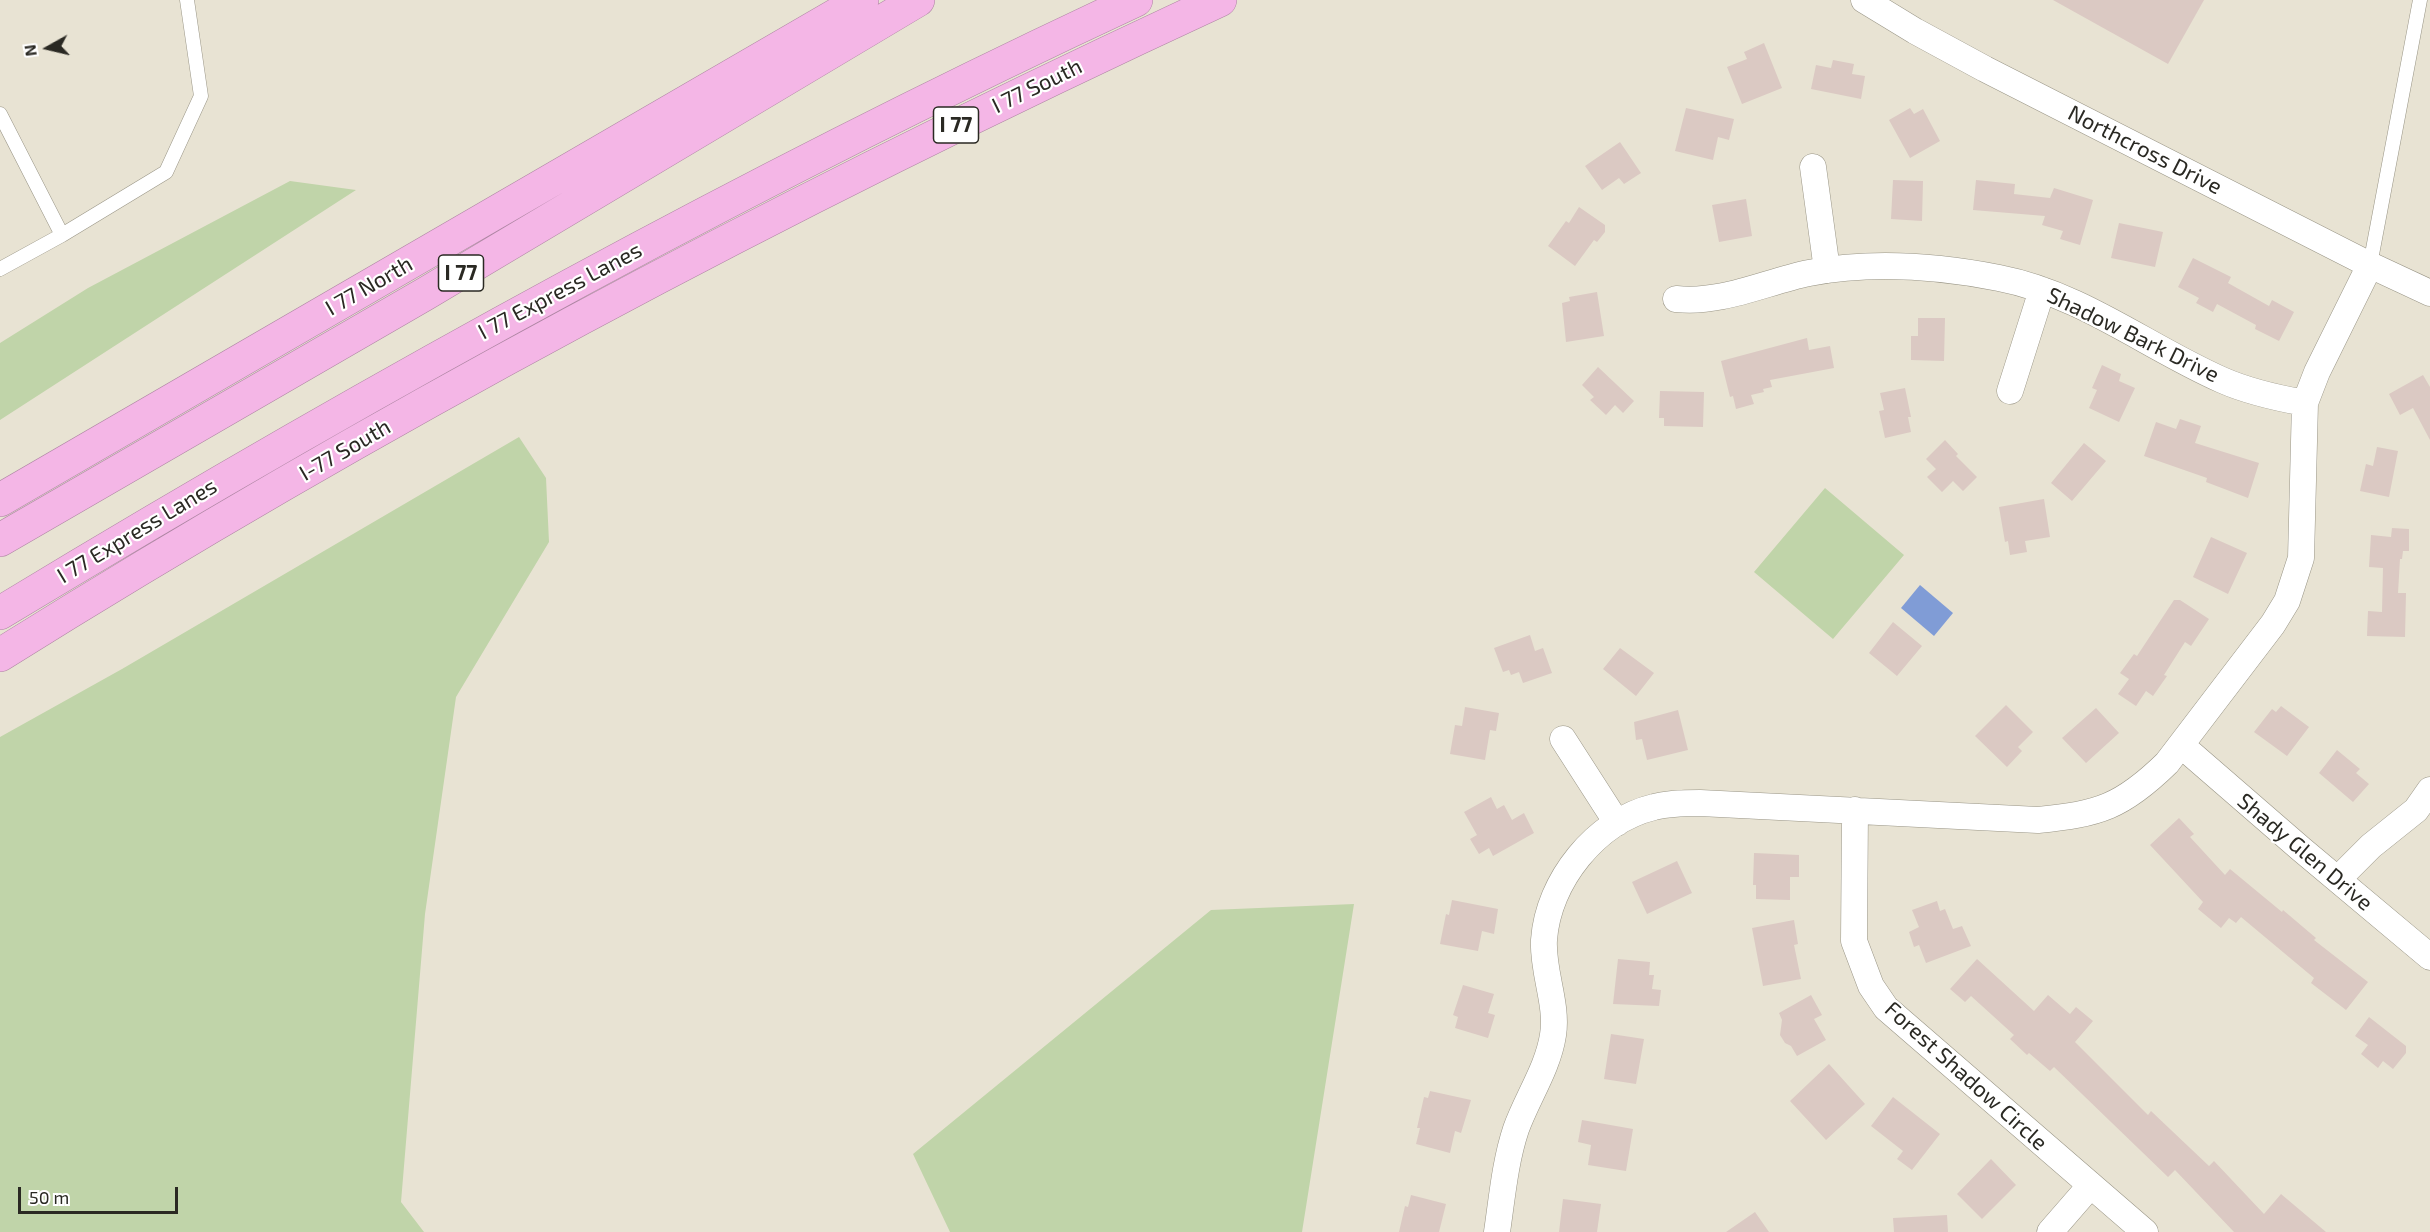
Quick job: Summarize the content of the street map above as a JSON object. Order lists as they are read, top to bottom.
{
  "streets": {
    "highway": [
      "I 77 South",
      "I 77",
      "I 77 North",
      "I 77 Express Lanes",
      "I-77 South"
    ],
    "street": [
      "Northcross Drive",
      "Shadow Bark Drive",
      "Shady Glen Drive",
      "Forest Shadow Circle"
    ]
  },
  "crossings": [
    ["I 77 South", "I-77 South"]
  ],
  "scale_bar": "50 m",
  "north": "left"
}
